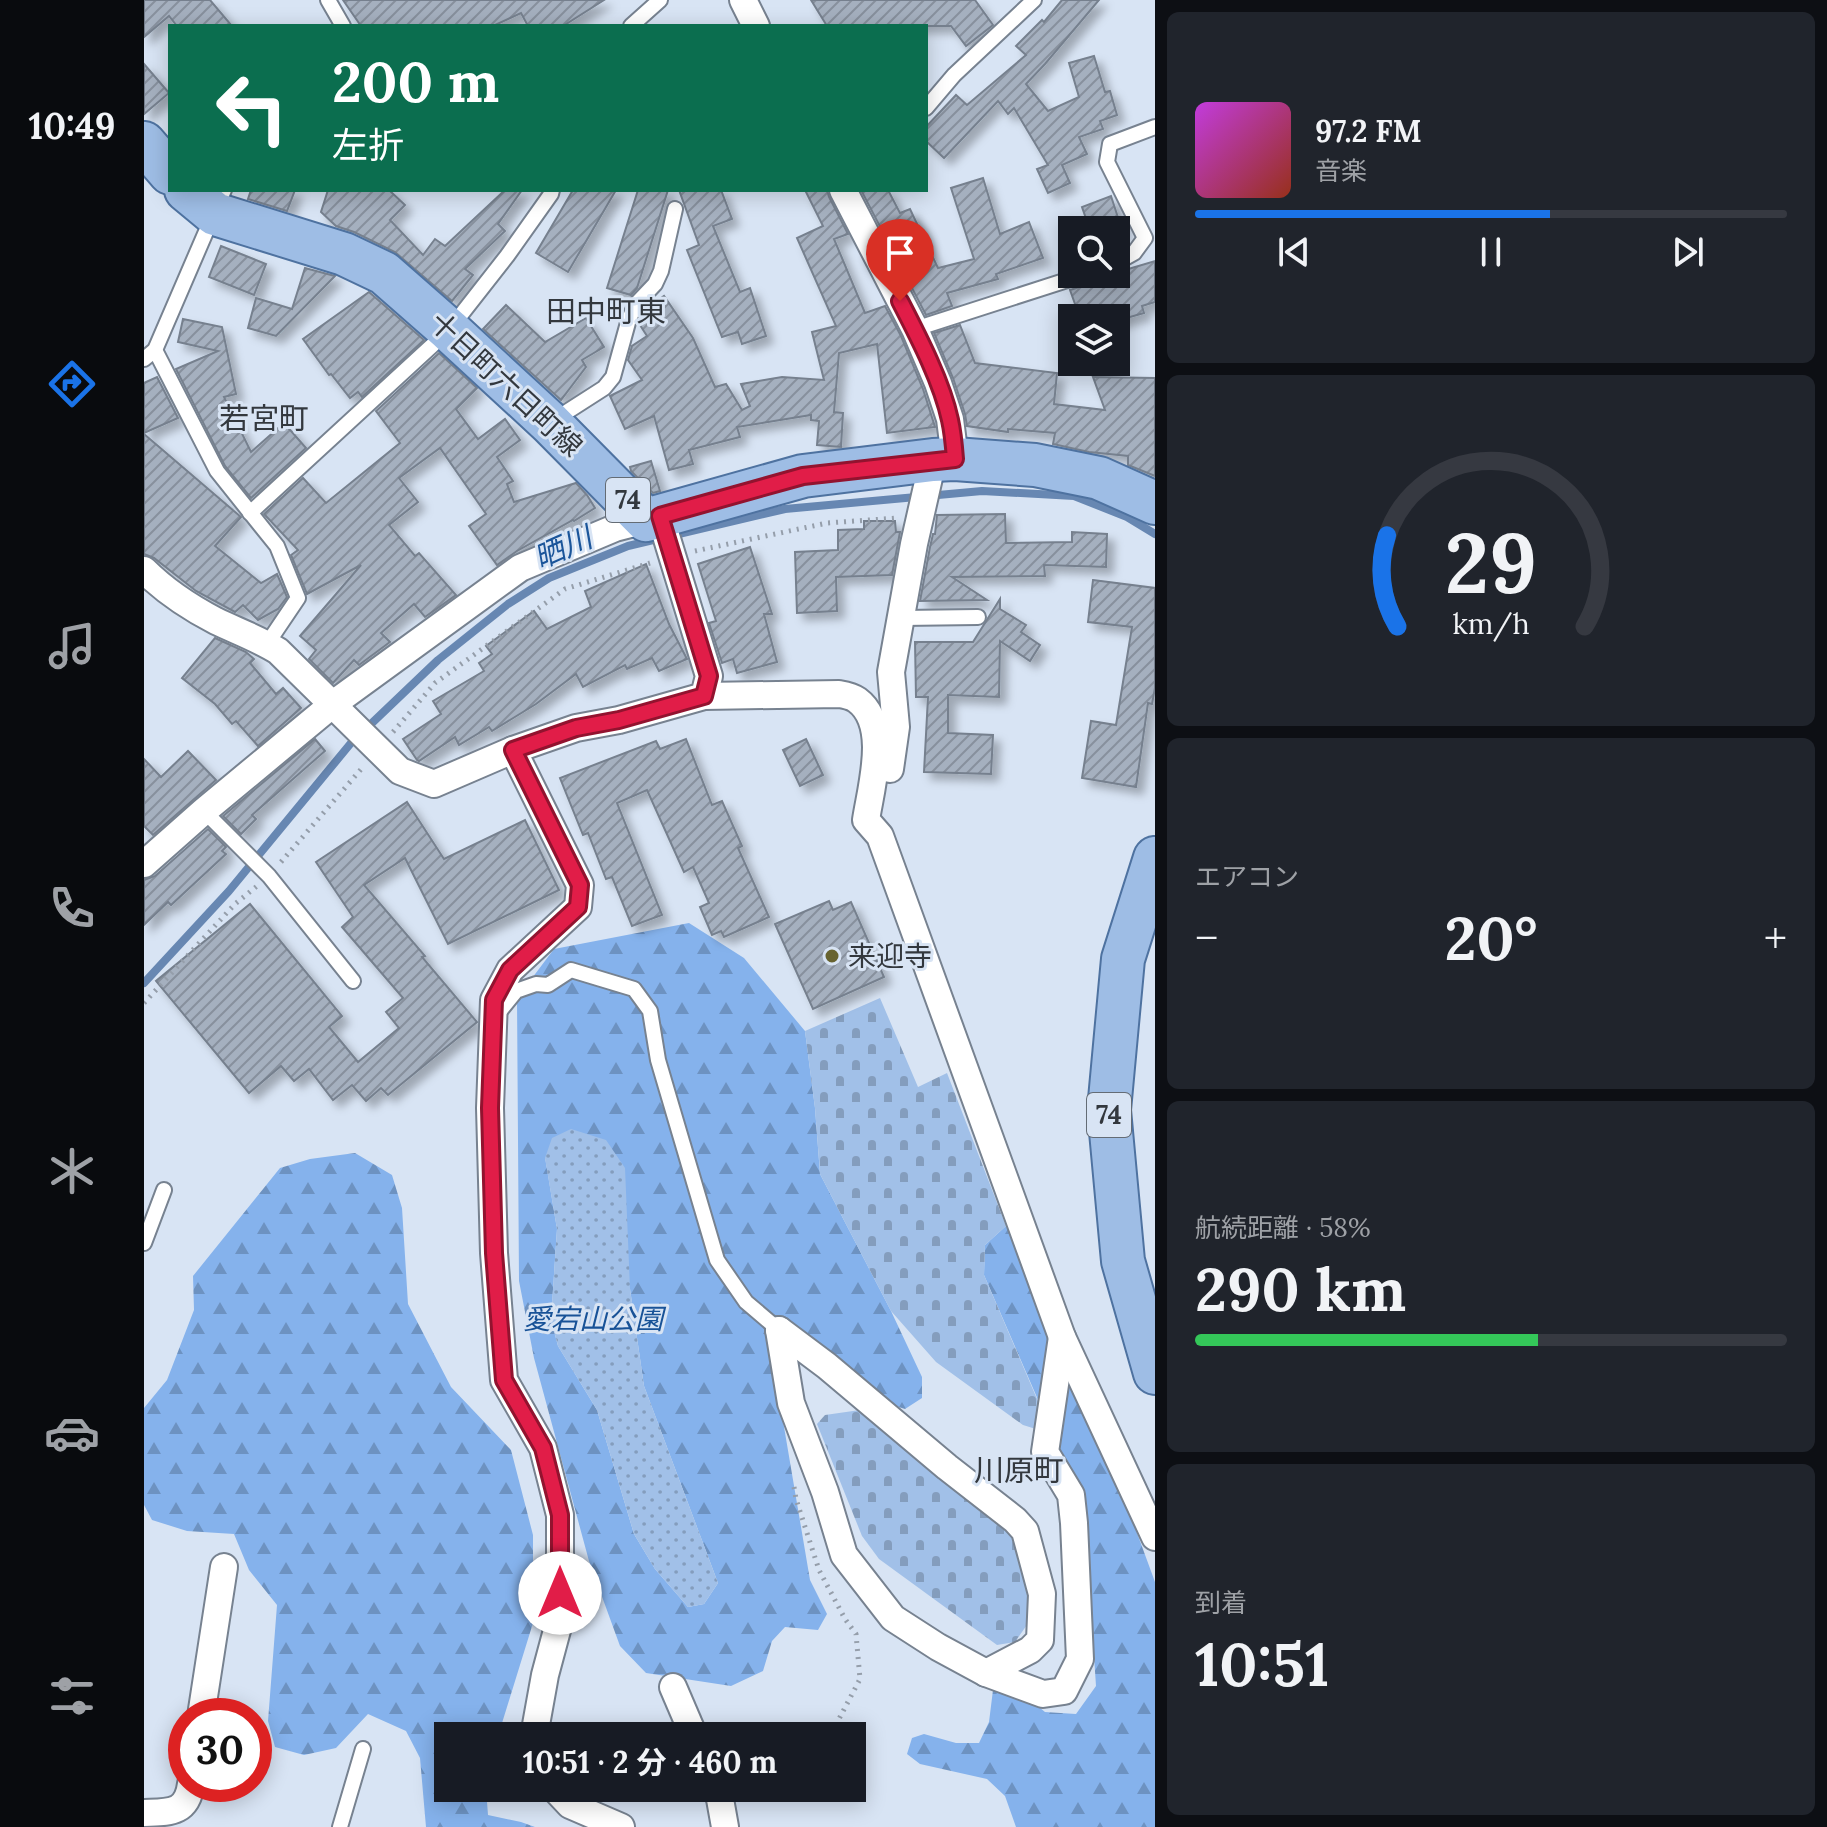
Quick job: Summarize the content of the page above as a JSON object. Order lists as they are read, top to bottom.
{
  "streets": {
    "main road": ["十日町六日町線", "74"]
  },
  "crossings": [
    ["十日町六日町線", "74"]
  ],
  "districts": ["田中町東", "若宮町", "川原町"],
  "water": ["晒川"],
  "parks": ["愛宕山公園"],
  "places": ["来迎寺"],
  "page": {
    "tabs": "10:49",
    "turn": ["200 m", "左折"],
    "song": ["97.2 FM", "音楽"],
    "tile": [
      "エアコン",
      ["航続距離 · 58%", "290 km"],
      ["到着", "10:51"]
    ],
    "heat": ["−", "20°", "+"],
    "limit": "30",
    "trip": "10:51 · 2 分 · 460 m",
    "gauge": ["29", "km/h"]
  }
}
